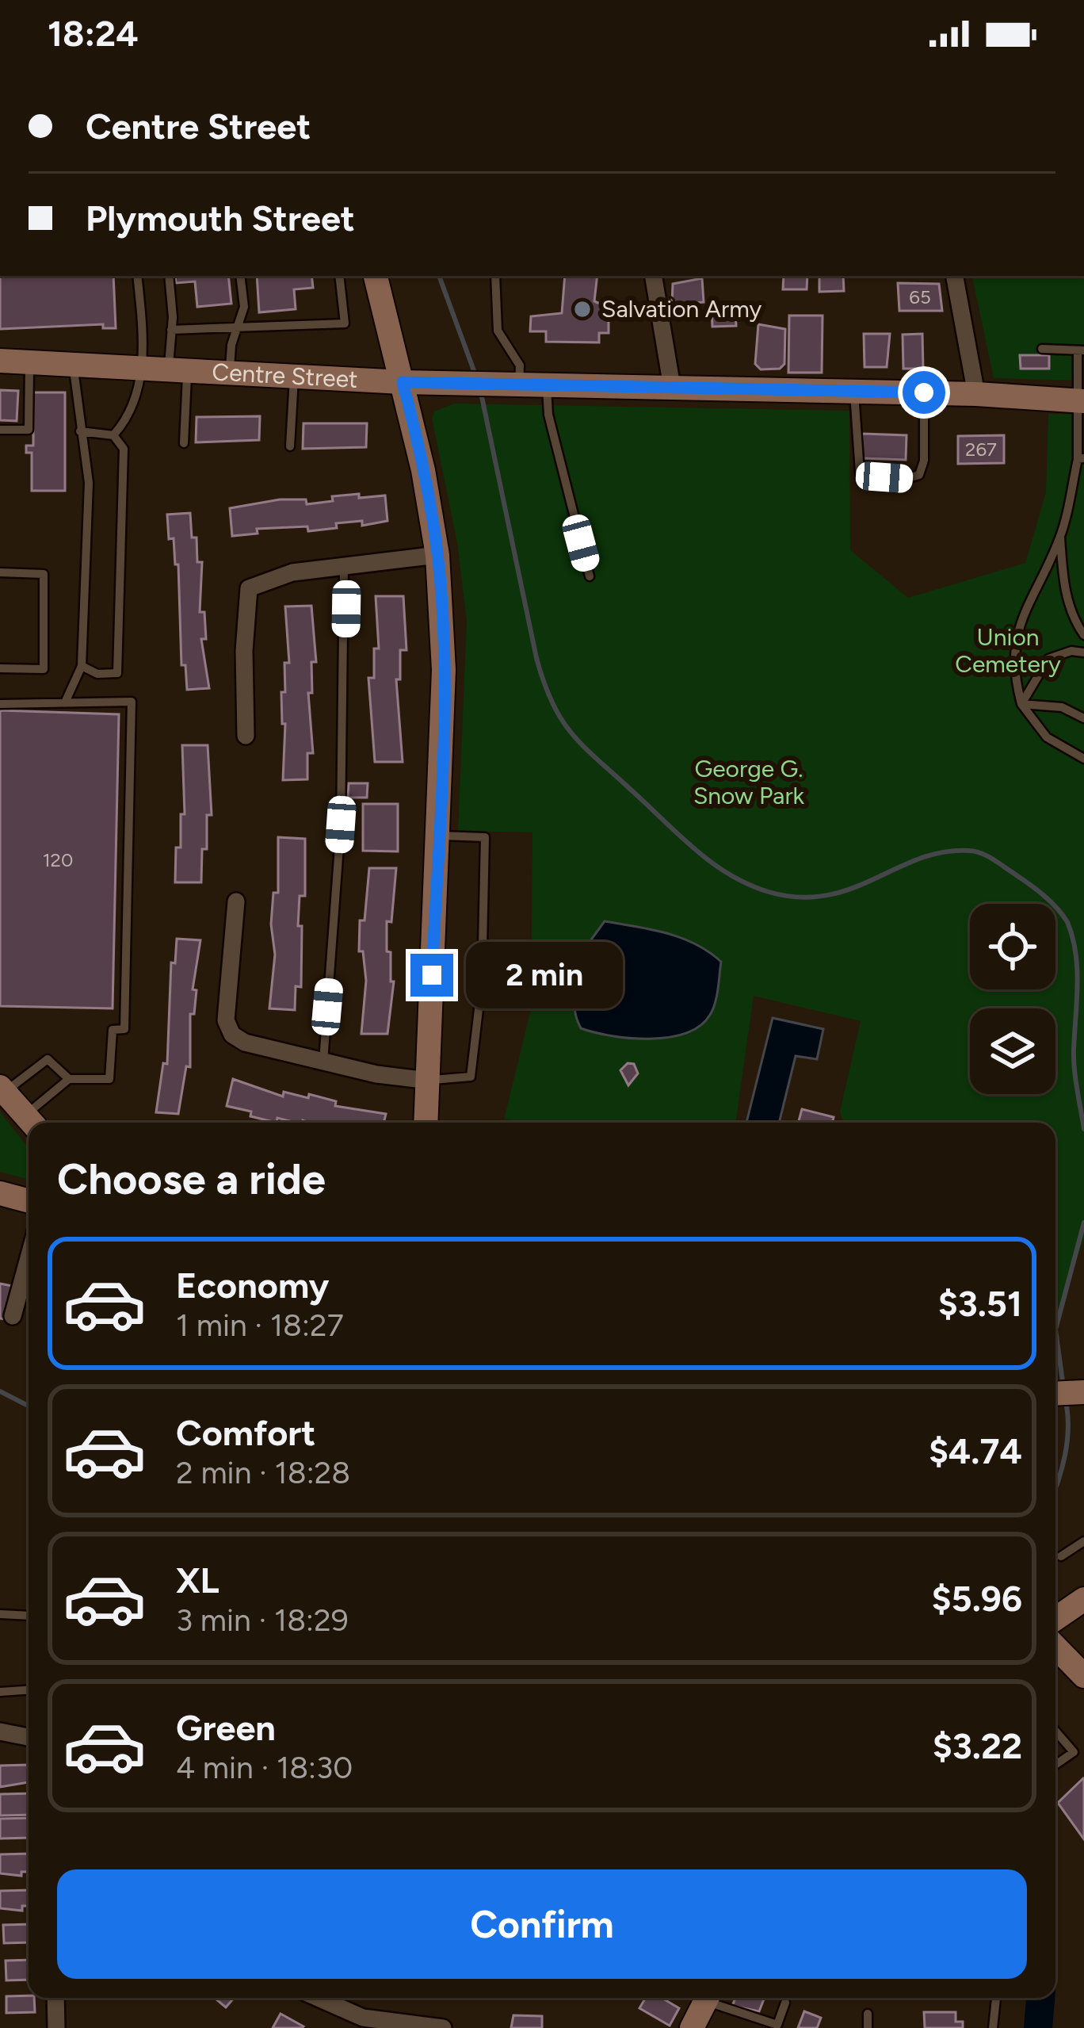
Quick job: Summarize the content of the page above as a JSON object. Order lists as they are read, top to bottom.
{
  "streets": {
    "main road": ["Centre Street"]
  },
  "parks": ["Union Cemetery", "George G. Snow Park"],
  "places": ["Salvation Army"],
  "house_numbers": ["65", "267", "120"],
  "page": {
    "status": "18:24",
    "banner": ["Centre Street", "Plymouth Street"],
    "bubble": "2 min",
    "heading": "Choose a ride",
    "list": [
      {
        "name": "Economy",
        "note": "1 min · 18:27",
        "value": "$3.51"
      },
      {
        "name": "Comfort",
        "note": "2 min · 18:28",
        "value": "$4.74"
      },
      {
        "name": "XL",
        "note": "3 min · 18:29",
        "value": "$5.96"
      },
      {
        "name": "Green",
        "note": "4 min · 18:30",
        "value": "$3.22"
      }
    ],
    "buttons": "Confirm"
  }
}
